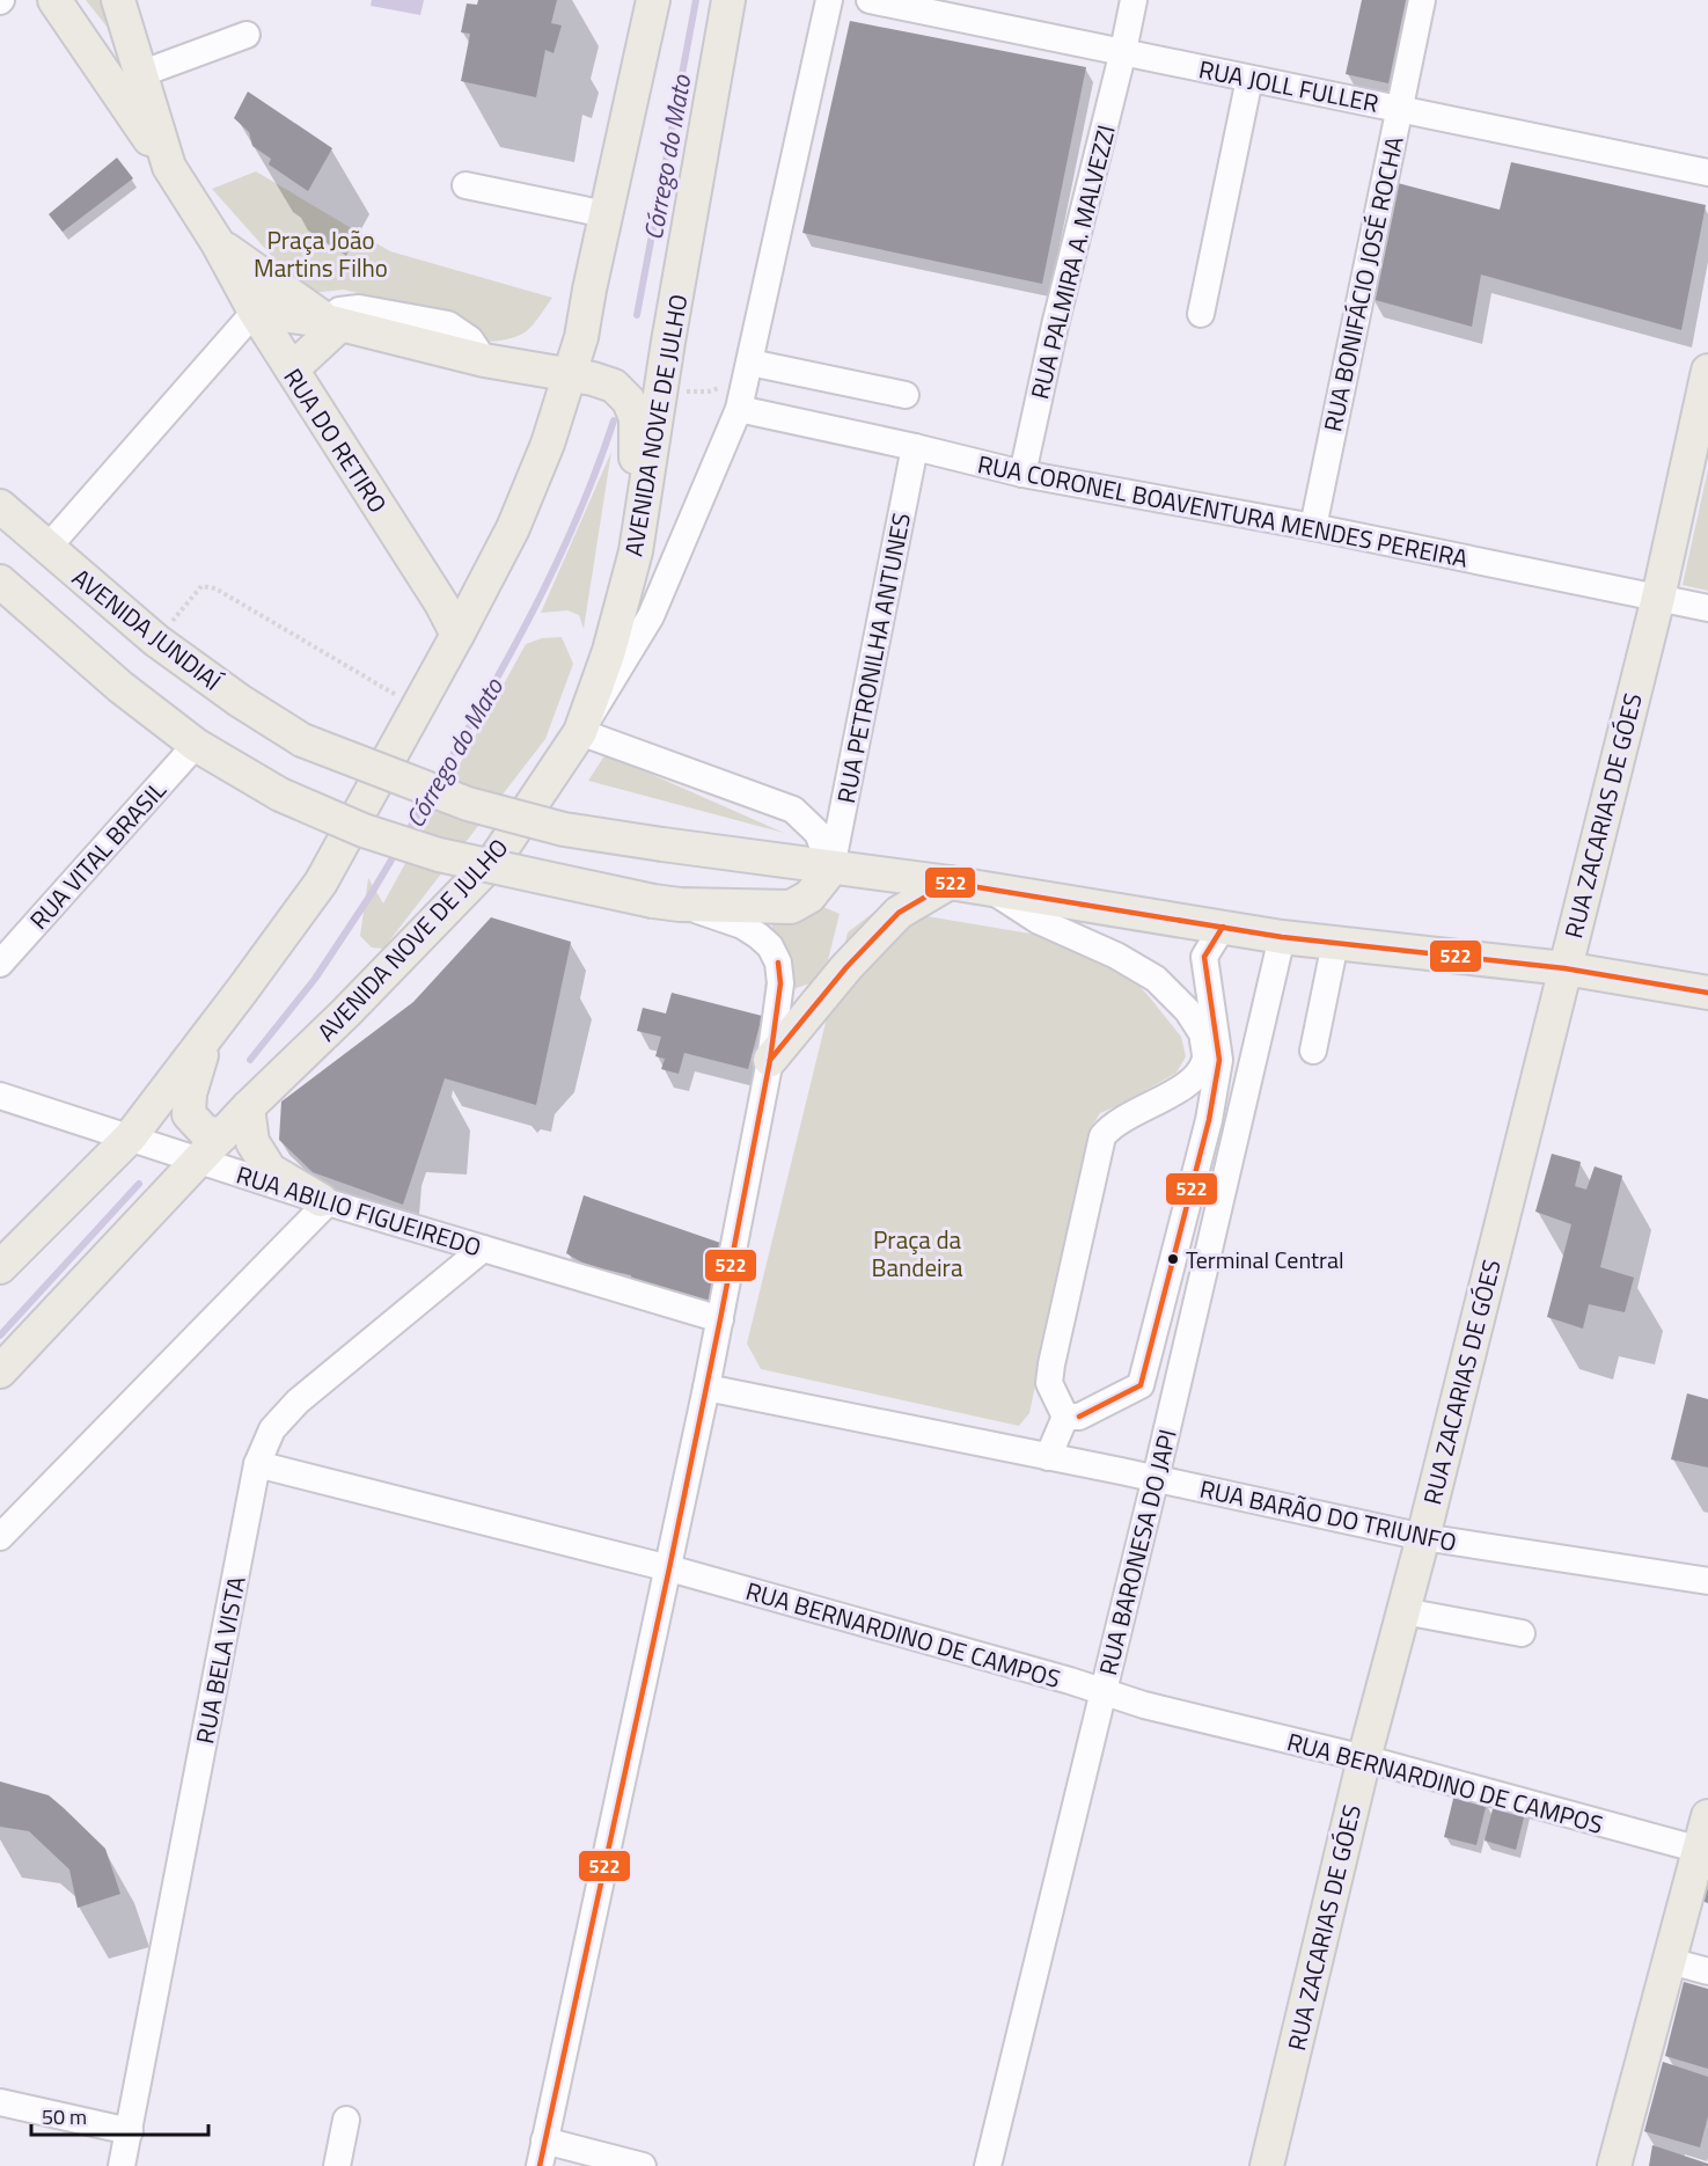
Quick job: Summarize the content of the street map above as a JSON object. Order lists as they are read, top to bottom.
{
  "streets": {
    "main road": [
      "AVENIDA NOVE DE JULHO",
      "RUA DO RETIRO",
      "AVENIDA JUNDIAÍ",
      "RUA ZACARIAS DE GÓES"
    ],
    "street": [
      "RUA JOLL FULLER",
      "RUA PALMIRA A. MALVEZZI",
      "RUA BONIFÁCIO JOSÉ ROCHA",
      "RUA CORONEL BOAVENTURA MENDES PEREIRA",
      "RUA PETRONILHA ANTUNES",
      "RUA VITAL BRASIL",
      "RUA ABILIO FIGUEIREDO",
      "RUA BARÃO DO TRIUNFO",
      "RUA BARONESA DO JAPI",
      "RUA BERNARDINO DE CAMPOS",
      "RUA BELA VISTA"
    ]
  },
  "crossings": [
    ["RUA JOLL FULLER", "RUA PALMIRA A. MALVEZZI"],
    ["RUA JOLL FULLER", "RUA BONIFÁCIO JOSÉ ROCHA"],
    ["RUA PALMIRA A. MALVEZZI", "RUA CORONEL BOAVENTURA MENDES PEREIRA"],
    ["RUA BONIFÁCIO JOSÉ ROCHA", "RUA CORONEL BOAVENTURA MENDES PEREIRA"],
    ["AVENIDA NOVE DE JULHO", "RUA ABILIO FIGUEIREDO"],
    ["RUA CORONEL BOAVENTURA MENDES PEREIRA", "RUA PETRONILHA ANTUNES"],
    ["RUA CORONEL BOAVENTURA MENDES PEREIRA", "RUA ZACARIAS DE GÓES"],
    ["AVENIDA JUNDIAÍ", "RUA PETRONILHA ANTUNES"],
    ["RUA ZACARIAS DE GÓES", "RUA BARÃO DO TRIUNFO"],
    ["RUA ZACARIAS DE GÓES", "RUA BERNARDINO DE CAMPOS"],
    ["RUA ABILIO FIGUEIREDO", "RUA BELA VISTA"],
    ["RUA BARÃO DO TRIUNFO", "RUA BARONESA DO JAPI"],
    ["RUA BARONESA DO JAPI", "RUA BERNARDINO DE CAMPOS"],
    ["RUA BERNARDINO DE CAMPOS", "RUA BELA VISTA"]
  ],
  "water": ["Córrego do Mato"],
  "parks": ["Praça João Martins Filho", "Praça da Bandeira"],
  "places": ["Terminal Central"],
  "lines": ["transit line 522"],
  "scale_bar": "50 m"
}
